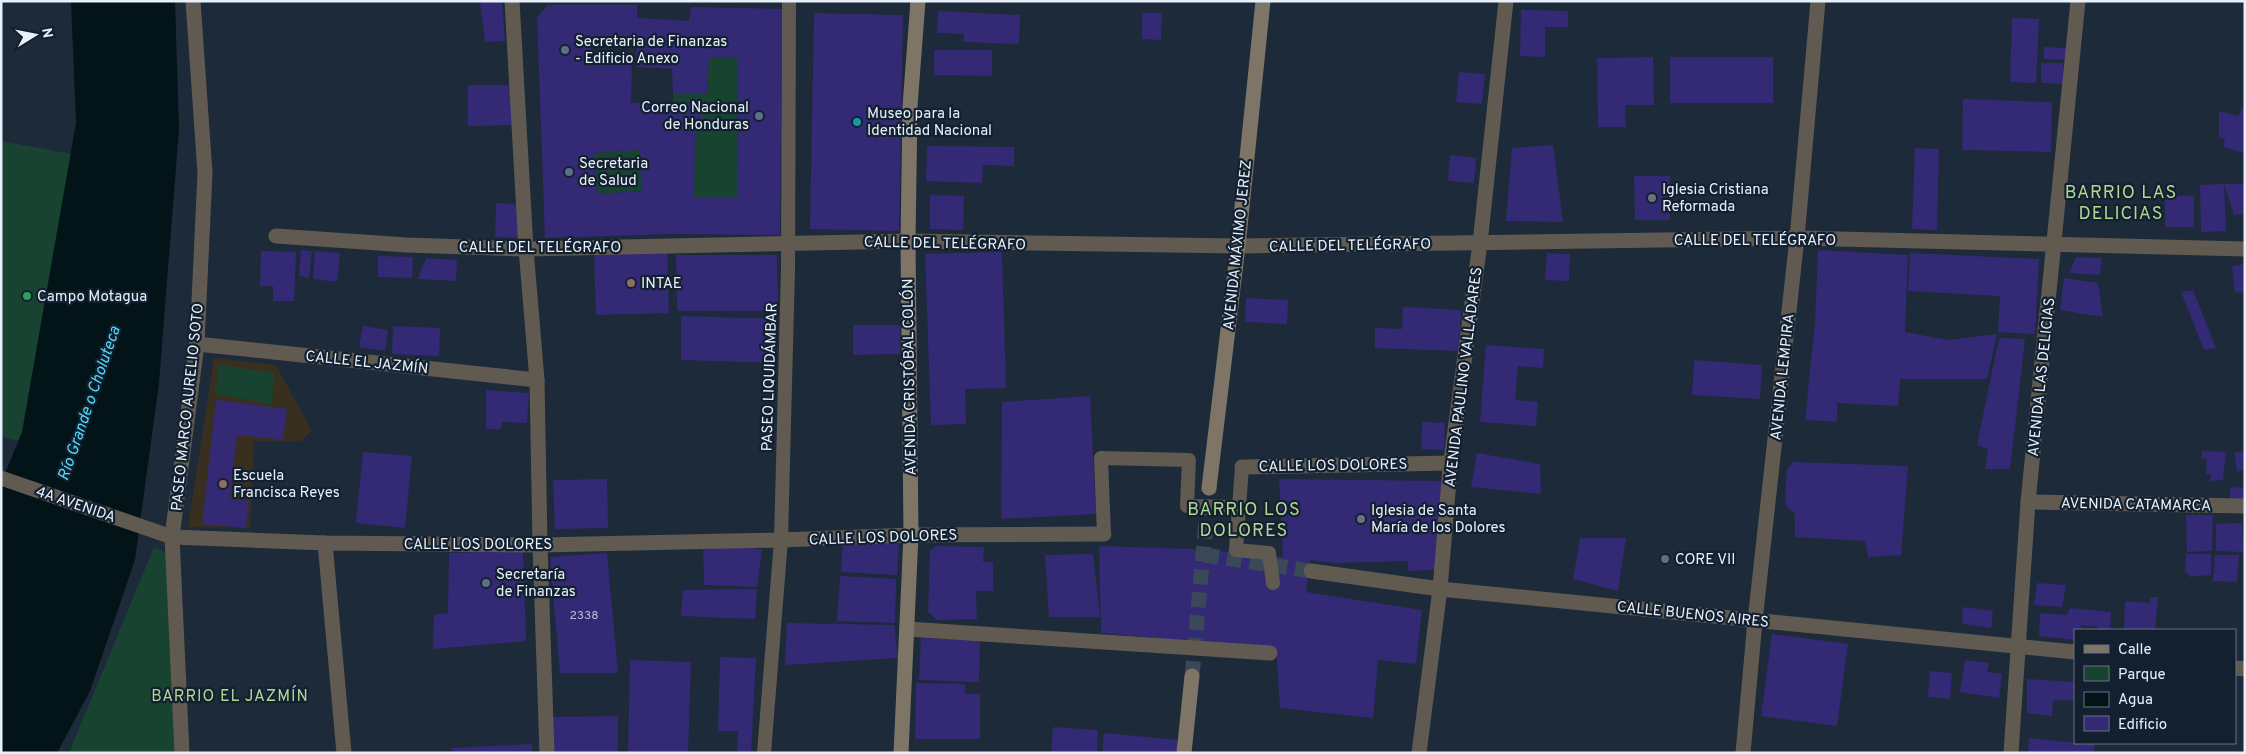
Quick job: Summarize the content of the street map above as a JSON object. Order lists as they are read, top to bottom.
{
  "streets": {
    "main road": ["AVENIDA MÁXIMO JEREZ", "AVENIDA CRISTÓBAL COLÓN"],
    "street": [
      "CALLE DEL TELÉGRAFO",
      "CALLE EL JAZMÍN",
      "PASEO LIQUIDÁMBAR",
      "AVENIDA PAULINO VALLADARES",
      "AVENIDA LEMPIRA",
      "AVENIDA LAS DELICIAS",
      "PASEO MARCO AURELIO SOTO",
      "CALLE LOS DOLORES",
      "4A AVENIDA",
      "AVENIDA CATAMARCA",
      "CALLE BUENOS AIRES"
    ]
  },
  "crossings": [
    ["CALLE DEL TELÉGRAFO", "AVENIDA MÁXIMO JEREZ"],
    ["CALLE DEL TELÉGRAFO", "PASEO LIQUIDÁMBAR"],
    ["CALLE DEL TELÉGRAFO", "AVENIDA CRISTÓBAL COLÓN"],
    ["CALLE DEL TELÉGRAFO", "AVENIDA PAULINO VALLADARES"],
    ["CALLE DEL TELÉGRAFO", "AVENIDA LEMPIRA"],
    ["CALLE DEL TELÉGRAFO", "AVENIDA LAS DELICIAS"],
    ["CALLE EL JAZMÍN", "PASEO MARCO AURELIO SOTO"],
    ["PASEO LIQUIDÁMBAR", "CALLE LOS DOLORES"],
    ["AVENIDA CRISTÓBAL COLÓN", "CALLE LOS DOLORES"],
    ["AVENIDA PAULINO VALLADARES", "CALLE LOS DOLORES"],
    ["AVENIDA PAULINO VALLADARES", "CALLE BUENOS AIRES"],
    ["AVENIDA LEMPIRA", "CALLE BUENOS AIRES"],
    ["AVENIDA LAS DELICIAS", "AVENIDA CATAMARCA"],
    ["AVENIDA LAS DELICIAS", "CALLE BUENOS AIRES"],
    ["PASEO MARCO AURELIO SOTO", "CALLE LOS DOLORES"],
    ["CALLE LOS DOLORES", "4A AVENIDA"]
  ],
  "districts": ["BARRIO LAS DELICIAS", "BARRIO LOS DOLORES", "BARRIO EL JAZMÍN"],
  "water": ["Río Grande o Choluteca"],
  "places": [
    "Secretaria de Finanzas - Edificio Anexo",
    "Correo Nacional de Honduras",
    "Museo para la Identidad Nacional",
    "Secretaria de Salud",
    "Iglesia Cristiana Reformada",
    "INTAE",
    "Campo Motagua",
    "Escuela Francisca Reyes",
    "Iglesia de Santa María de los Dolores",
    "CORE VII",
    "Secretaría de Finanzas"
  ],
  "house_numbers": ["2338"],
  "legend": [
    "Calle",
    "Parque",
    "Agua",
    "Edificio"
  ],
  "north": "right"
}
